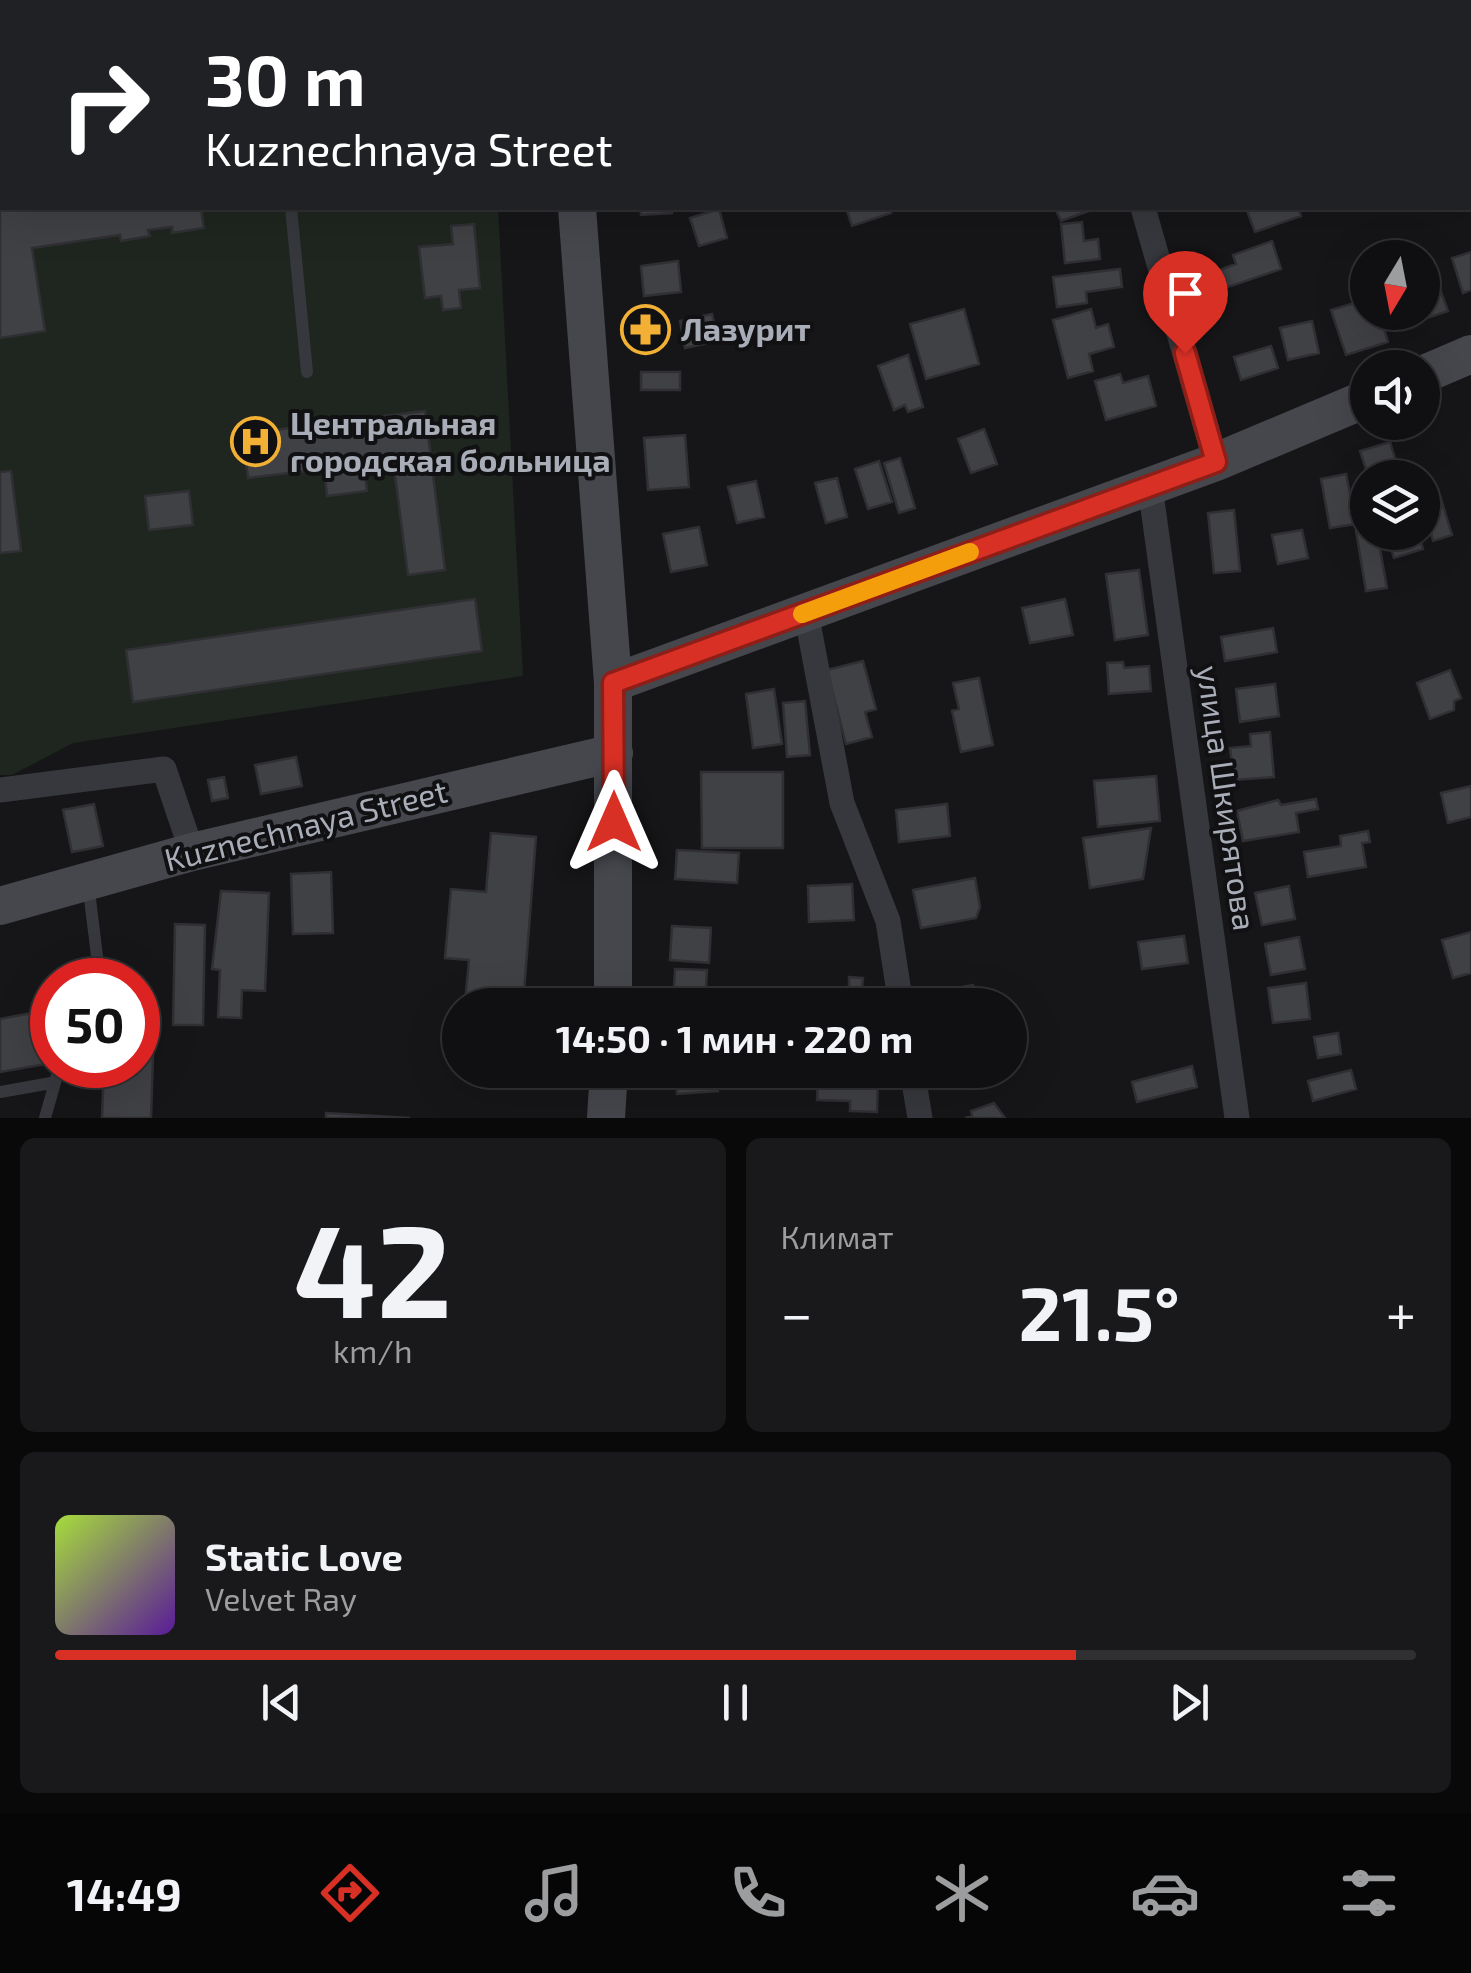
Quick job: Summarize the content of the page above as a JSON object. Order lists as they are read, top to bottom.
{
  "streets": {
    "main road": ["Kuznechnaya Street"],
    "street": ["улица Шкирятова"]
  },
  "places": {
    "pharmacy": ["Лазурит"],
    "hospital": ["Центральная городская больница"]
  },
  "north": "bottom",
  "page": {
    "turn": ["30 m", "Kuznechnaya Street"],
    "limit": "50",
    "trip": "14:50 · 1 мин · 220 m",
    "tile": [
      ["42", "km/h"],
      "Климат"
    ],
    "heat": ["−", "21.5°", "+"],
    "song": ["Static Love", "Velvet Ray"],
    "tabs": "14:49"
  }
}
